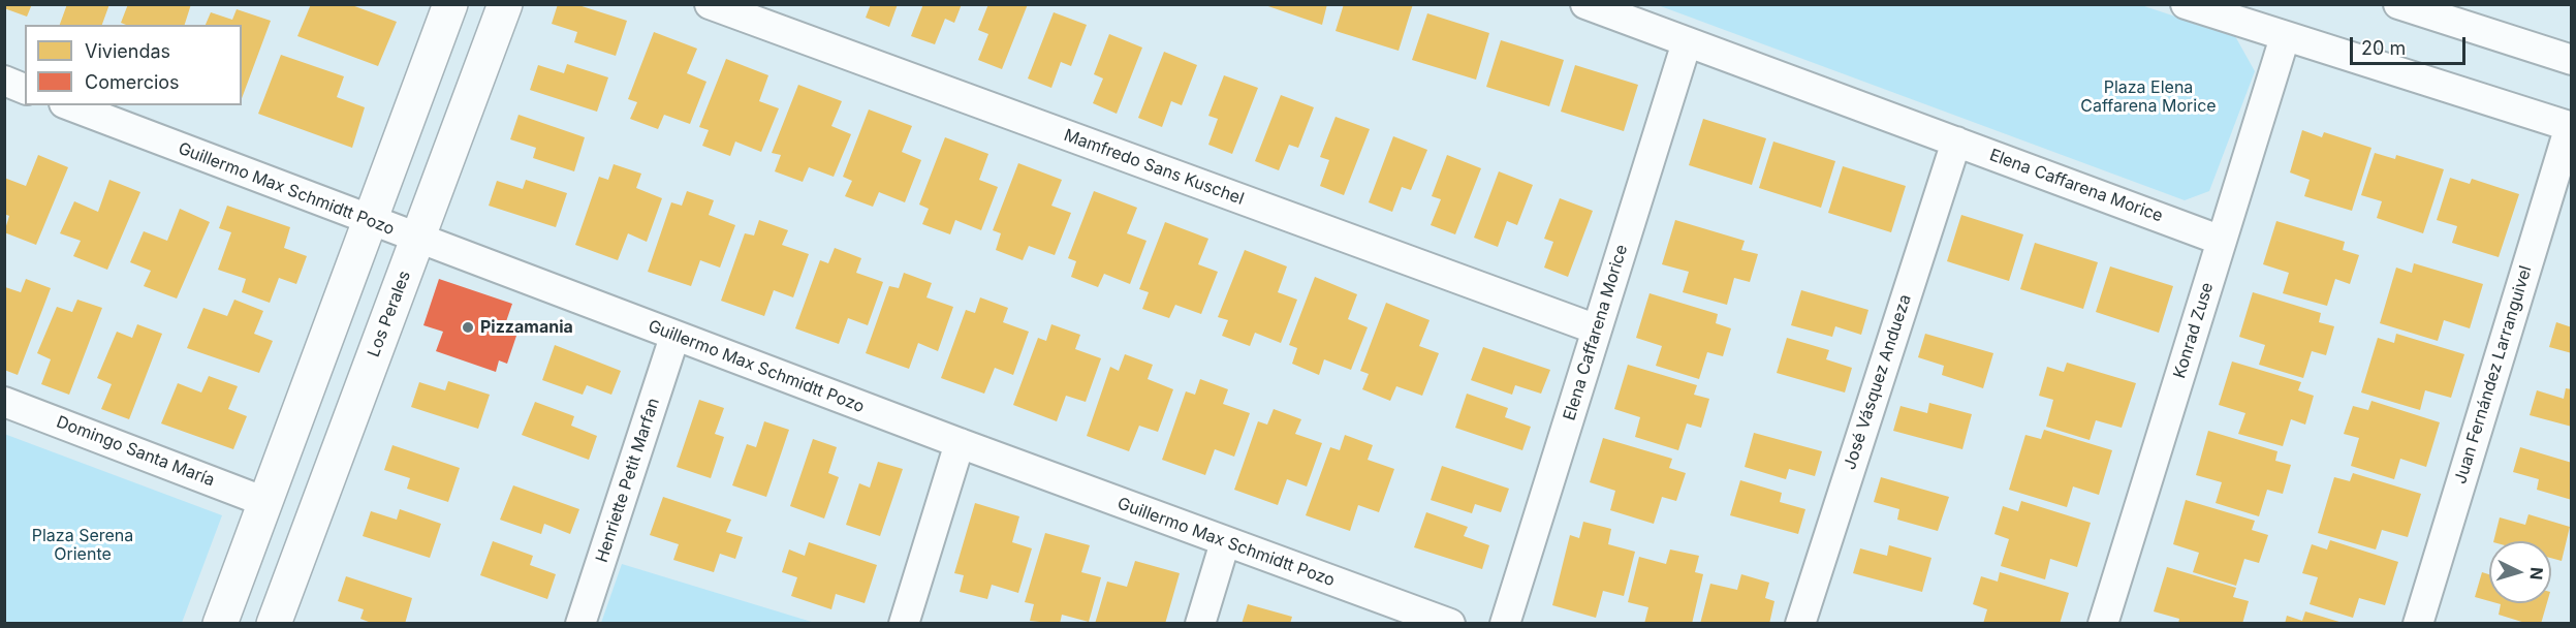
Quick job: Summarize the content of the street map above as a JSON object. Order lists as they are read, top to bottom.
{
  "streets": {
    "main road": ["Los Perales"],
    "street": [
      "Mamfredo Sans Kuschel",
      "Elena Caffarena Morice",
      "Guillermo Max Schmidtt Pozo",
      "Konrad Zuse",
      "Juan Fernández Larranguivel",
      "José Vásquez Andueza",
      "Domingo Santa María",
      "Henriette Petit Marfan"
    ]
  },
  "crossings": [
    ["Mamfredo Sans Kuschel", "Elena Caffarena Morice"],
    ["Elena Caffarena Morice", "Konrad Zuse"],
    ["Elena Caffarena Morice", "José Vásquez Andueza"],
    ["Guillermo Max Schmidtt Pozo", "Los Perales"],
    ["Guillermo Max Schmidtt Pozo", "Henriette Petit Marfan"]
  ],
  "parks": ["Plaza Elena Caffarena Morice", "Plaza Serena Oriente"],
  "places": ["Pizzamania"],
  "legend": ["Viviendas", "Comercios"],
  "scale_bar": "20 m",
  "north": "right"
}
